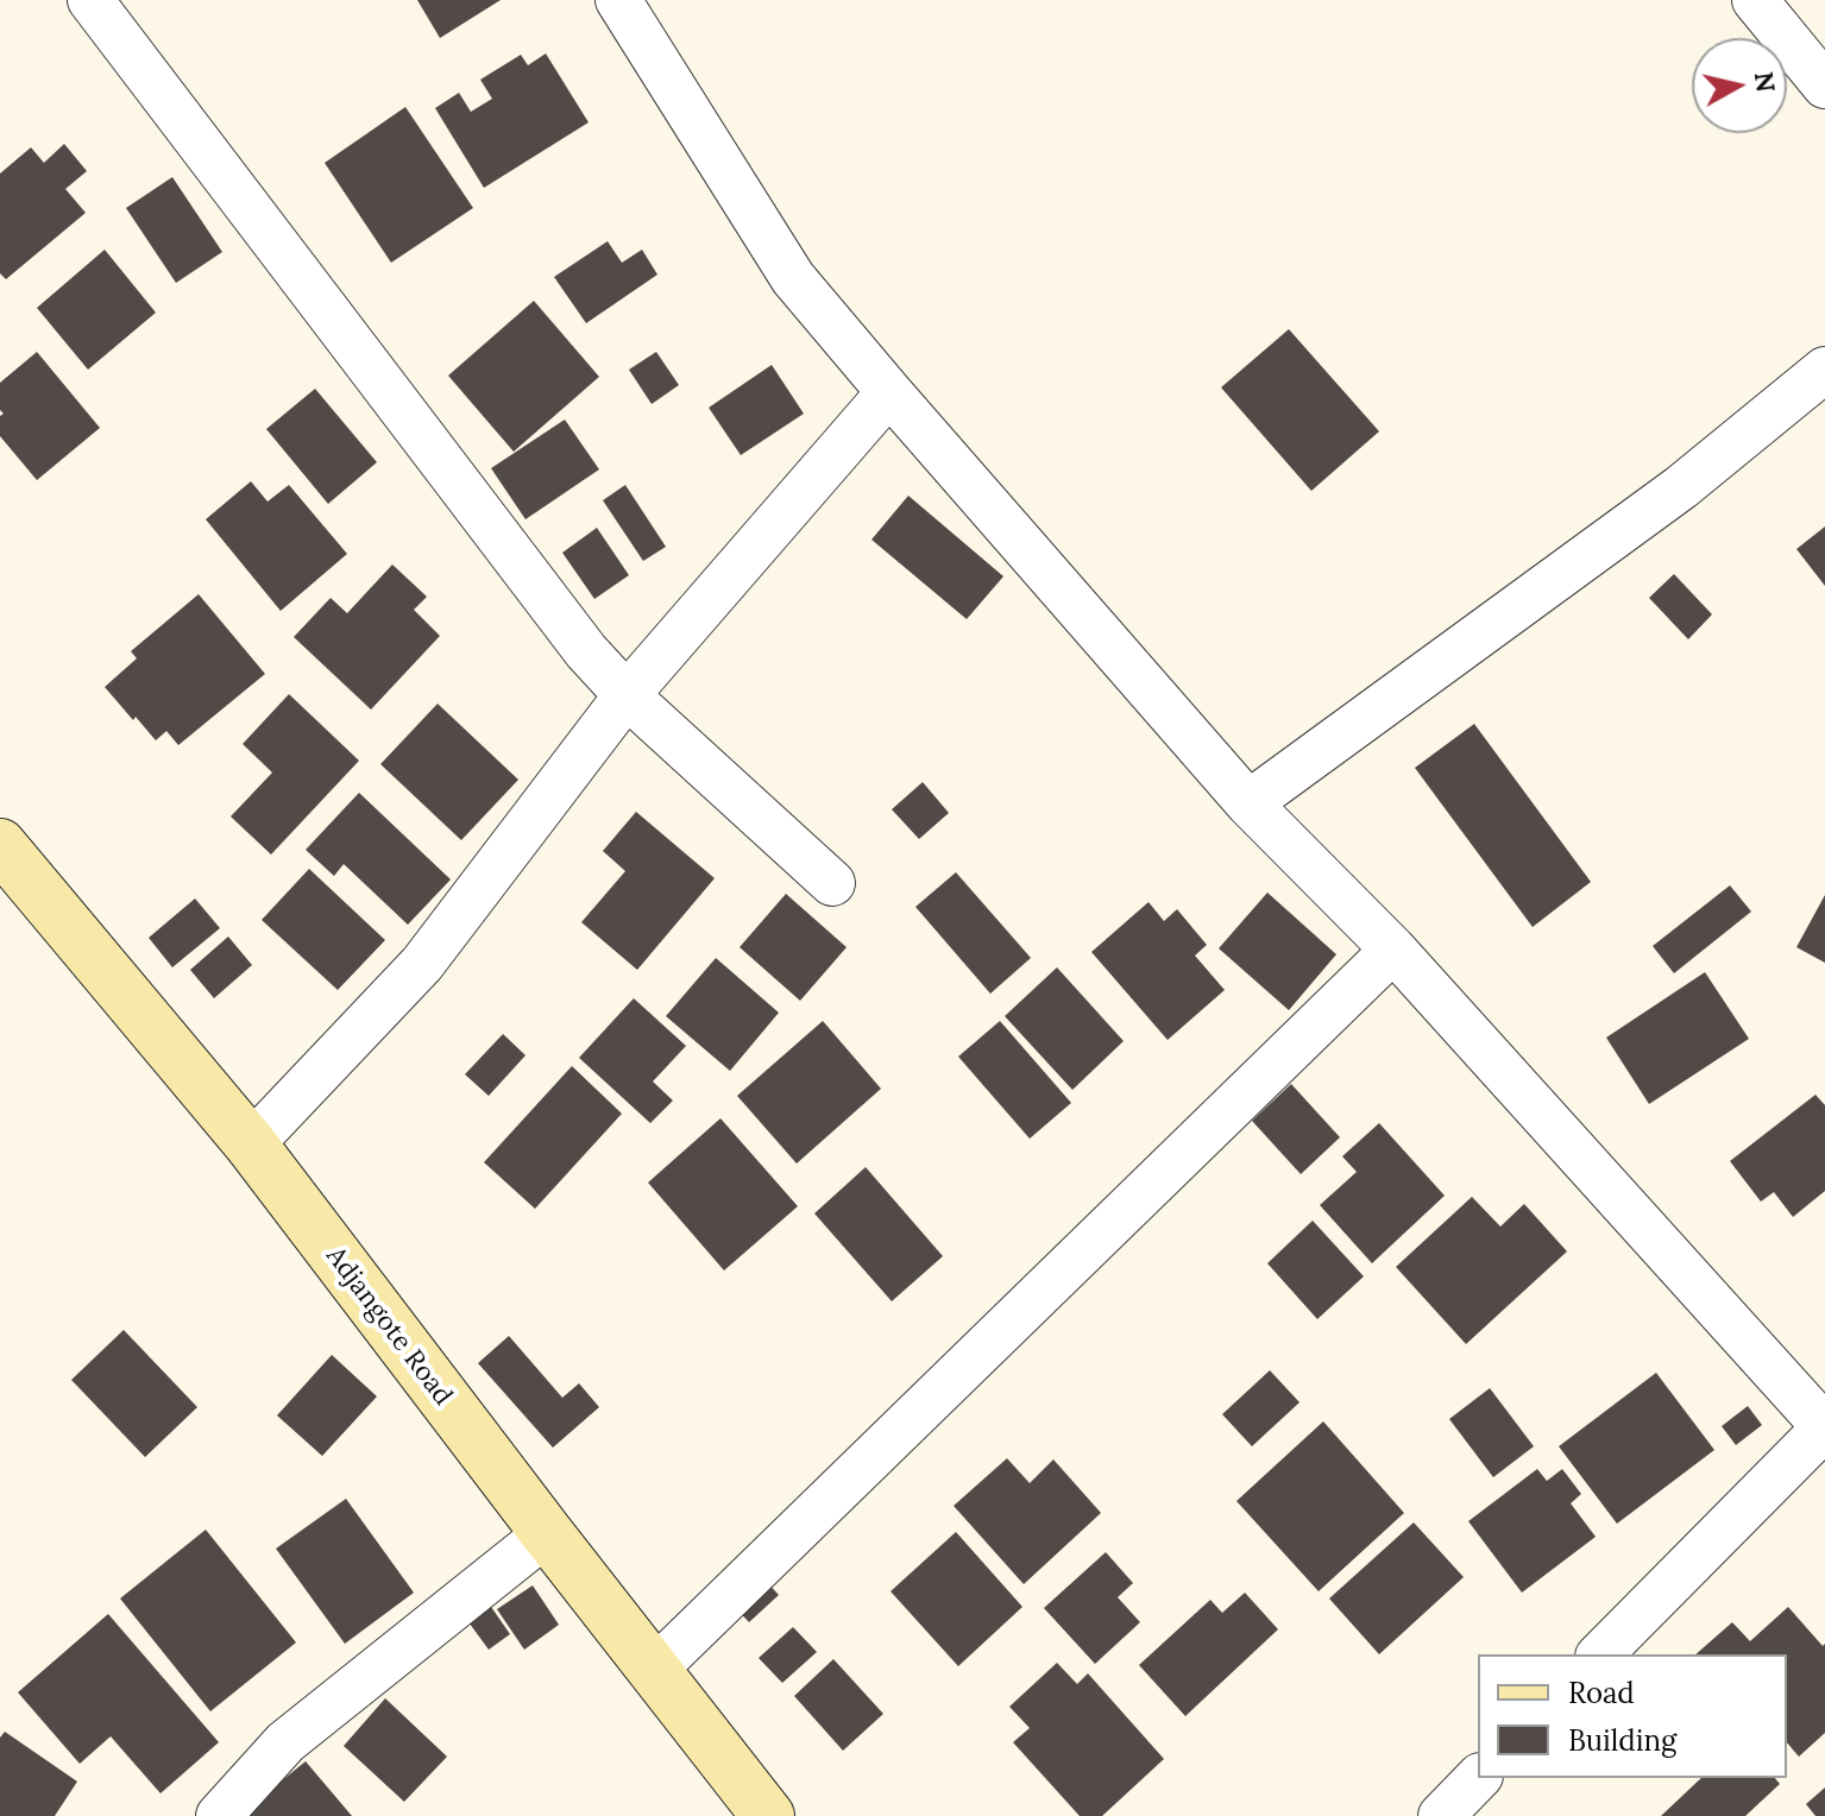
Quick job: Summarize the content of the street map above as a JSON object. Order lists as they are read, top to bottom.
{
  "streets": {
    "street": ["Adjangote Road"]
  },
  "legend": ["Road", "Building"],
  "north": "right"
}
